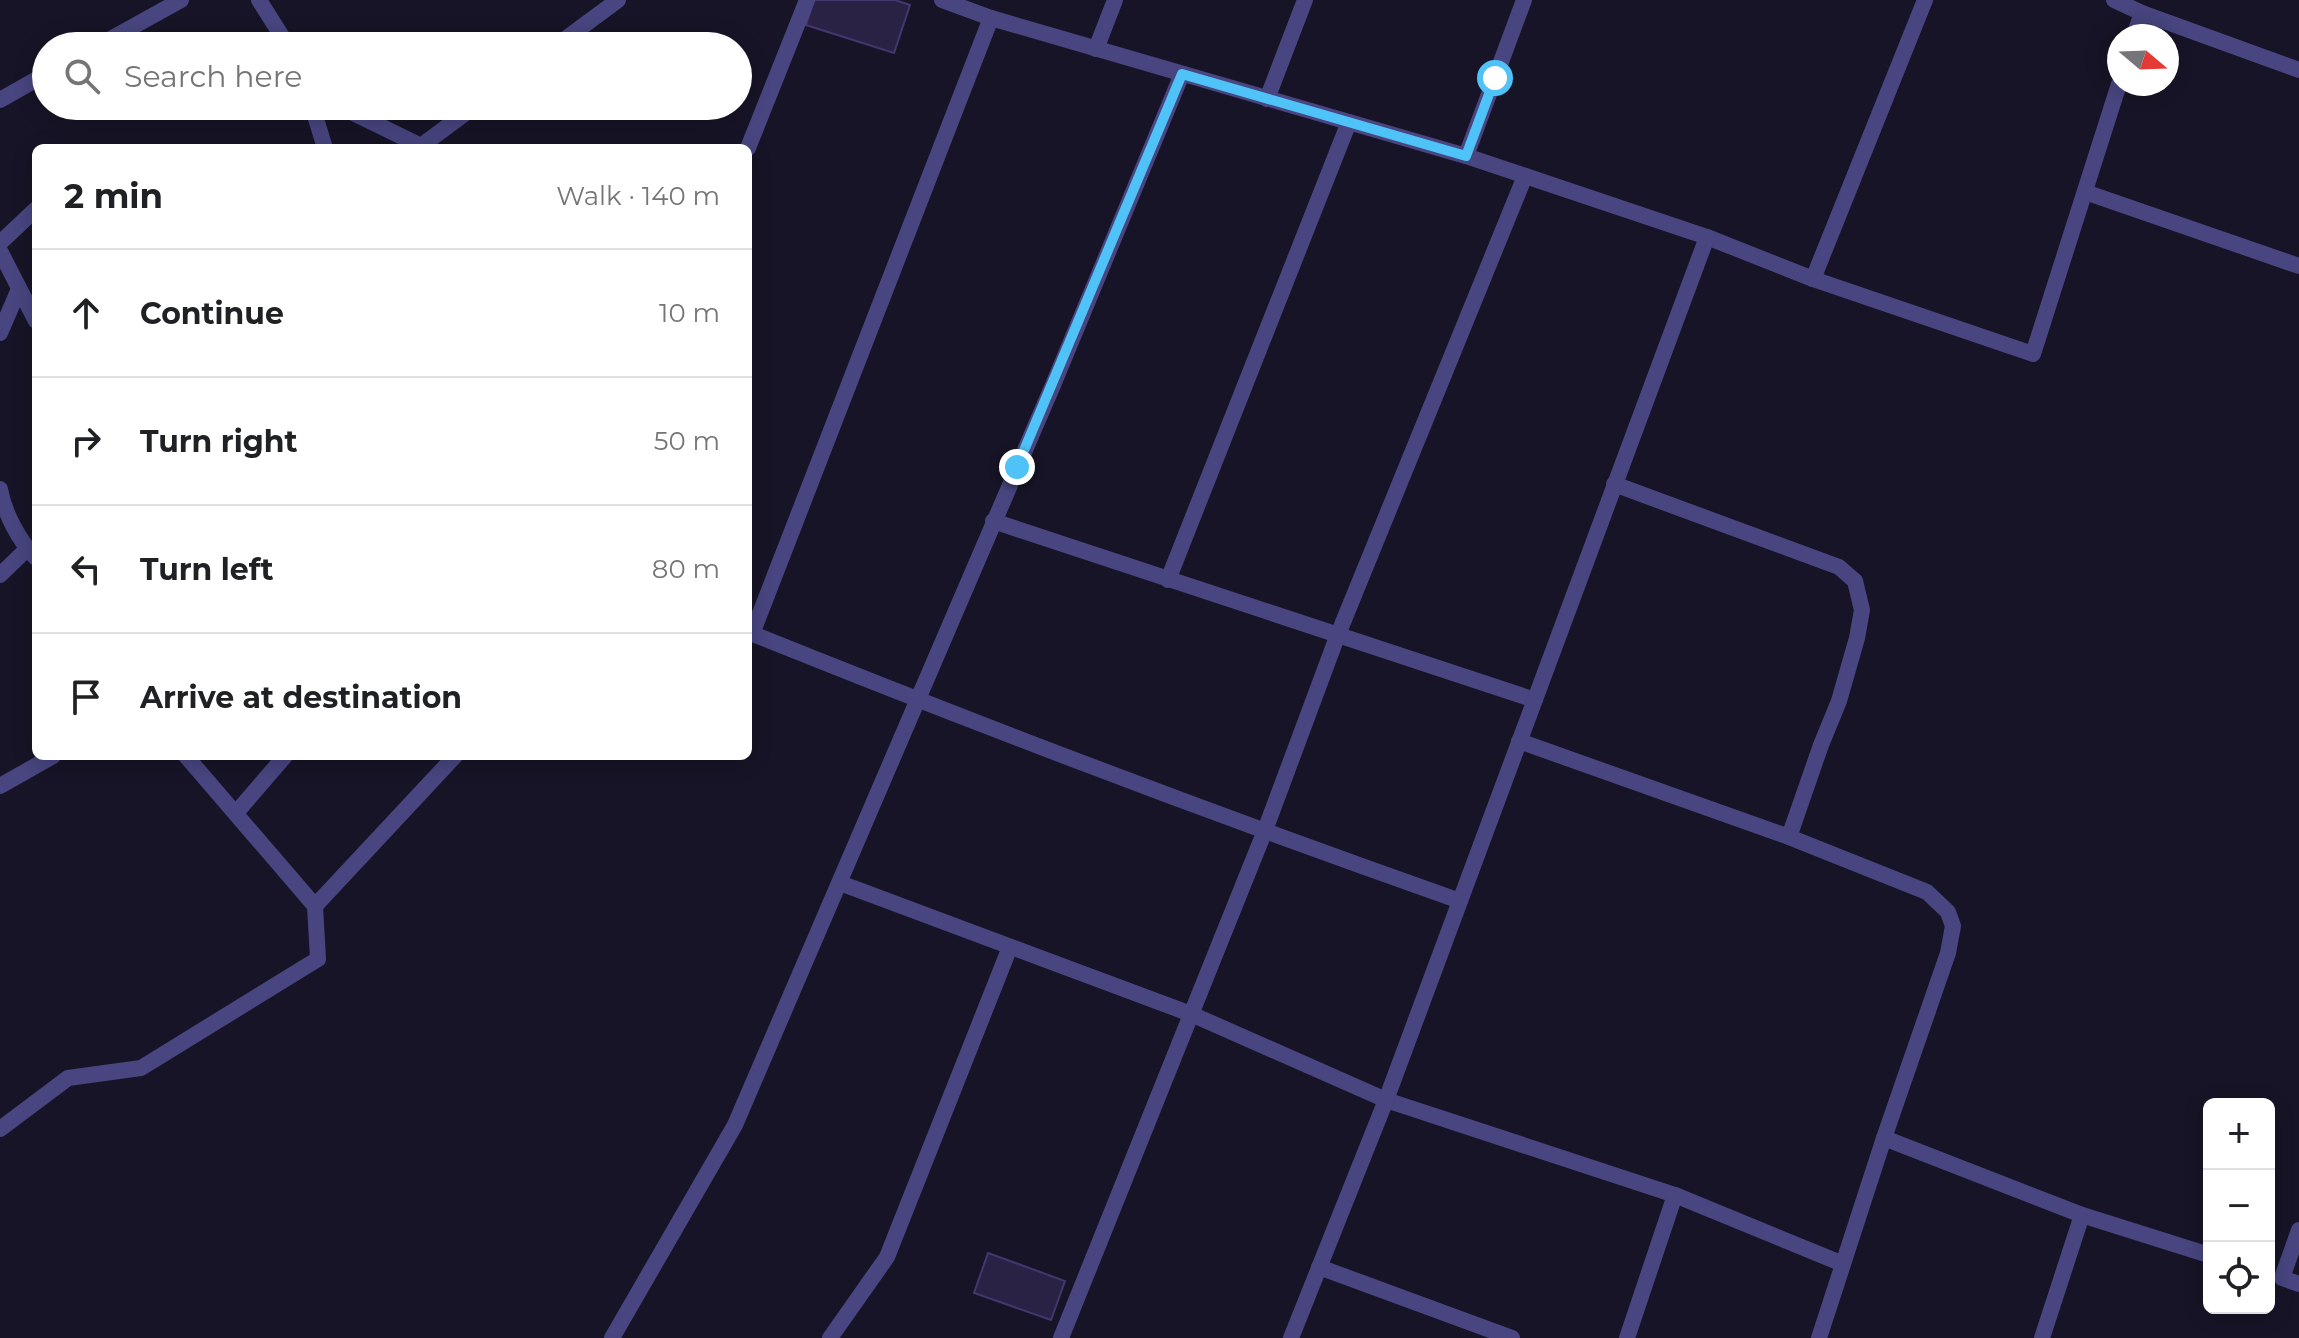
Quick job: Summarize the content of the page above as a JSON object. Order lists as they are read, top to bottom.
{
  "north": "right",
  "page": {
    "search": "Search here",
    "heading": ["2 min", "Walk · 140 m"],
    "list": [
      ["Continue", "10 m"],
      ["Turn right", "50 m"],
      ["Turn left", "80 m"],
      "Arrive at destination"
    ],
    "map_buttons": ["+", "−"]
  }
}
